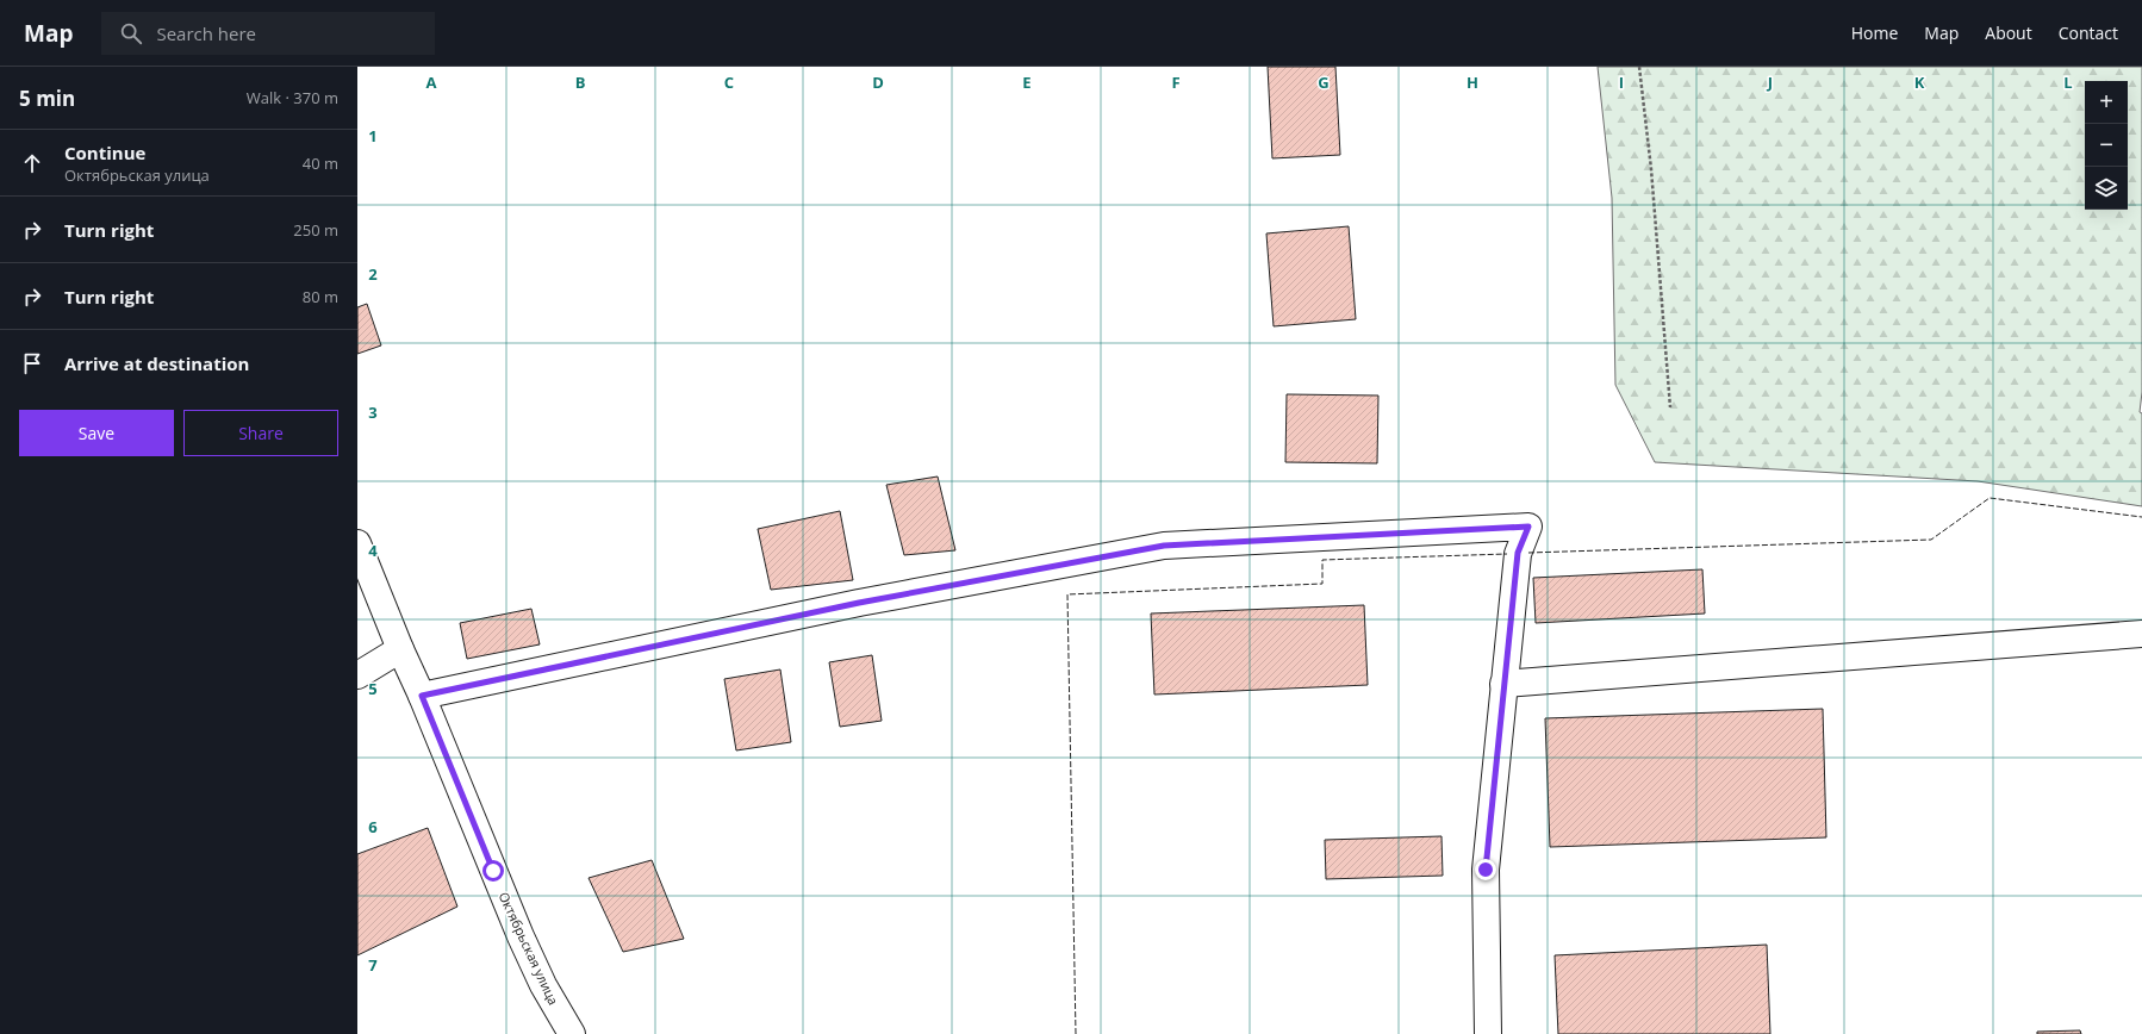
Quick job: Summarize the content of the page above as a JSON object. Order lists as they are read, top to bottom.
{
  "streets": {
    "street": ["Октябрьская улица"]
  },
  "page": {
    "header": "Map",
    "search": "Search here",
    "nav": [
      "Home",
      "Map",
      "About",
      "Contact"
    ],
    "heading": ["5 min", "Walk · 370 m"],
    "map_buttons": ["+", "−"],
    "list": [
      ["Continue", "Октябрьская улица", "40 m"],
      ["Turn right", "250 m"],
      ["Turn right", "80 m"],
      "Arrive at destination"
    ],
    "buttons": ["Save", "Share"]
  },
  "grid": {
    "columns": [
      "A",
      "B",
      "C",
      "D",
      "E",
      "F",
      "G",
      "H",
      "I",
      "J",
      "K",
      "L"
    ],
    "rows": [
      "1",
      "2",
      "3",
      "4",
      "5",
      "6",
      "7"
    ]
  }
}
